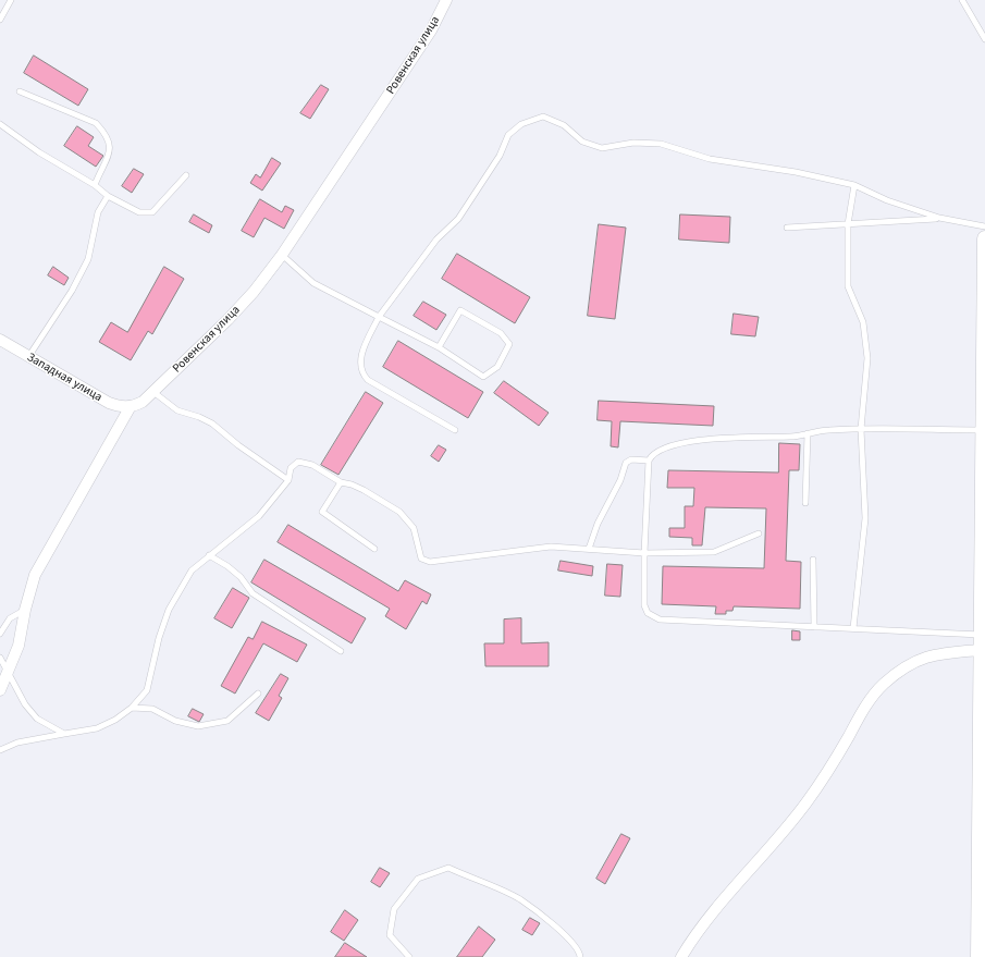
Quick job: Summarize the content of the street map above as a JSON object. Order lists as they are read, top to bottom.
{
  "streets": {
    "street": ["Ровенская улица", "Западная улица"]
  },
  "crossings": [
    ["Ровенская улица", "Западная улица"]
  ]
}
